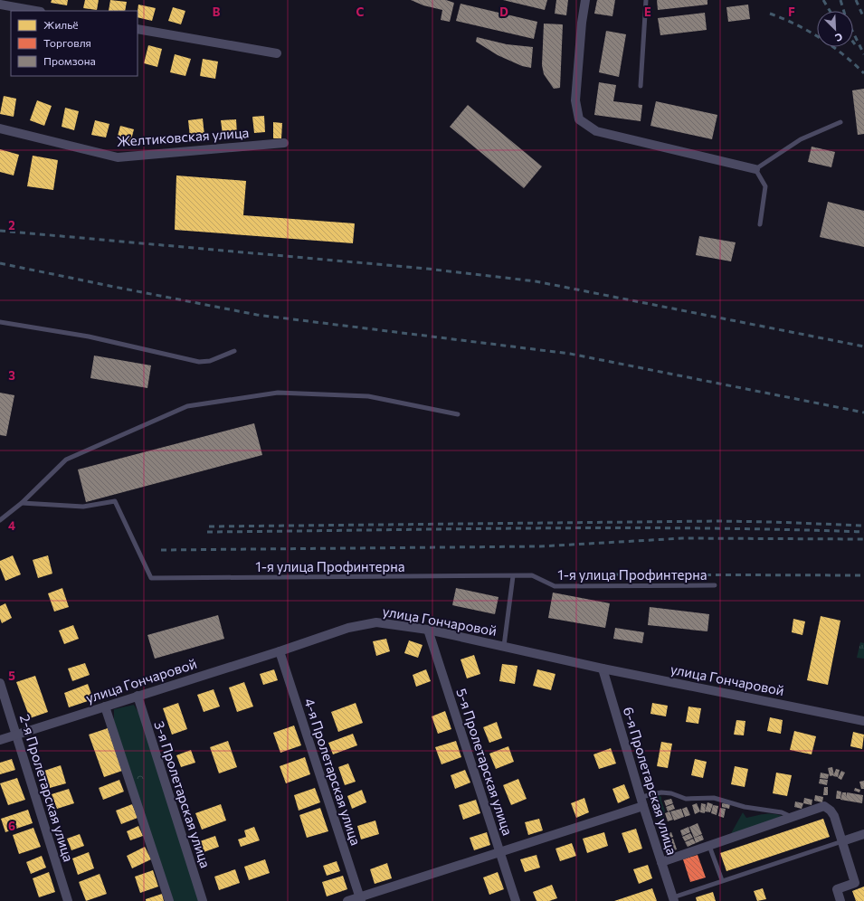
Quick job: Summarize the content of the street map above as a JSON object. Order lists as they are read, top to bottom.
{
  "streets": {
    "street": [
      "Желтиковская улица",
      "улица Гончаровой",
      "5-я Пролетарская улица",
      "4-я Пролетарская улица",
      "6-я Пролетарская улица",
      "2-я Пролетарская улица",
      "3-я Пролетарская улица"
    ],
    "lane": ["1-я улица Профинтерна"]
  },
  "crossings": [
    ["улица Гончаровой", "5-я Пролетарская улица"],
    ["улица Гончаровой", "4-я Пролетарская улица"],
    ["улица Гончаровой", "6-я Пролетарская улица"],
    ["улица Гончаровой", "2-я Пролетарская улица"],
    ["улица Гончаровой", "3-я Пролетарская улица"]
  ],
  "legend": ["Жильё", "Торговля", "Промзона"],
  "north": "bottom right",
  "grid": {
    "columns": [
      "B",
      "C",
      "D",
      "E",
      "F"
    ],
    "rows": [
      "2",
      "3",
      "4",
      "5",
      "6"
    ]
  }
}
